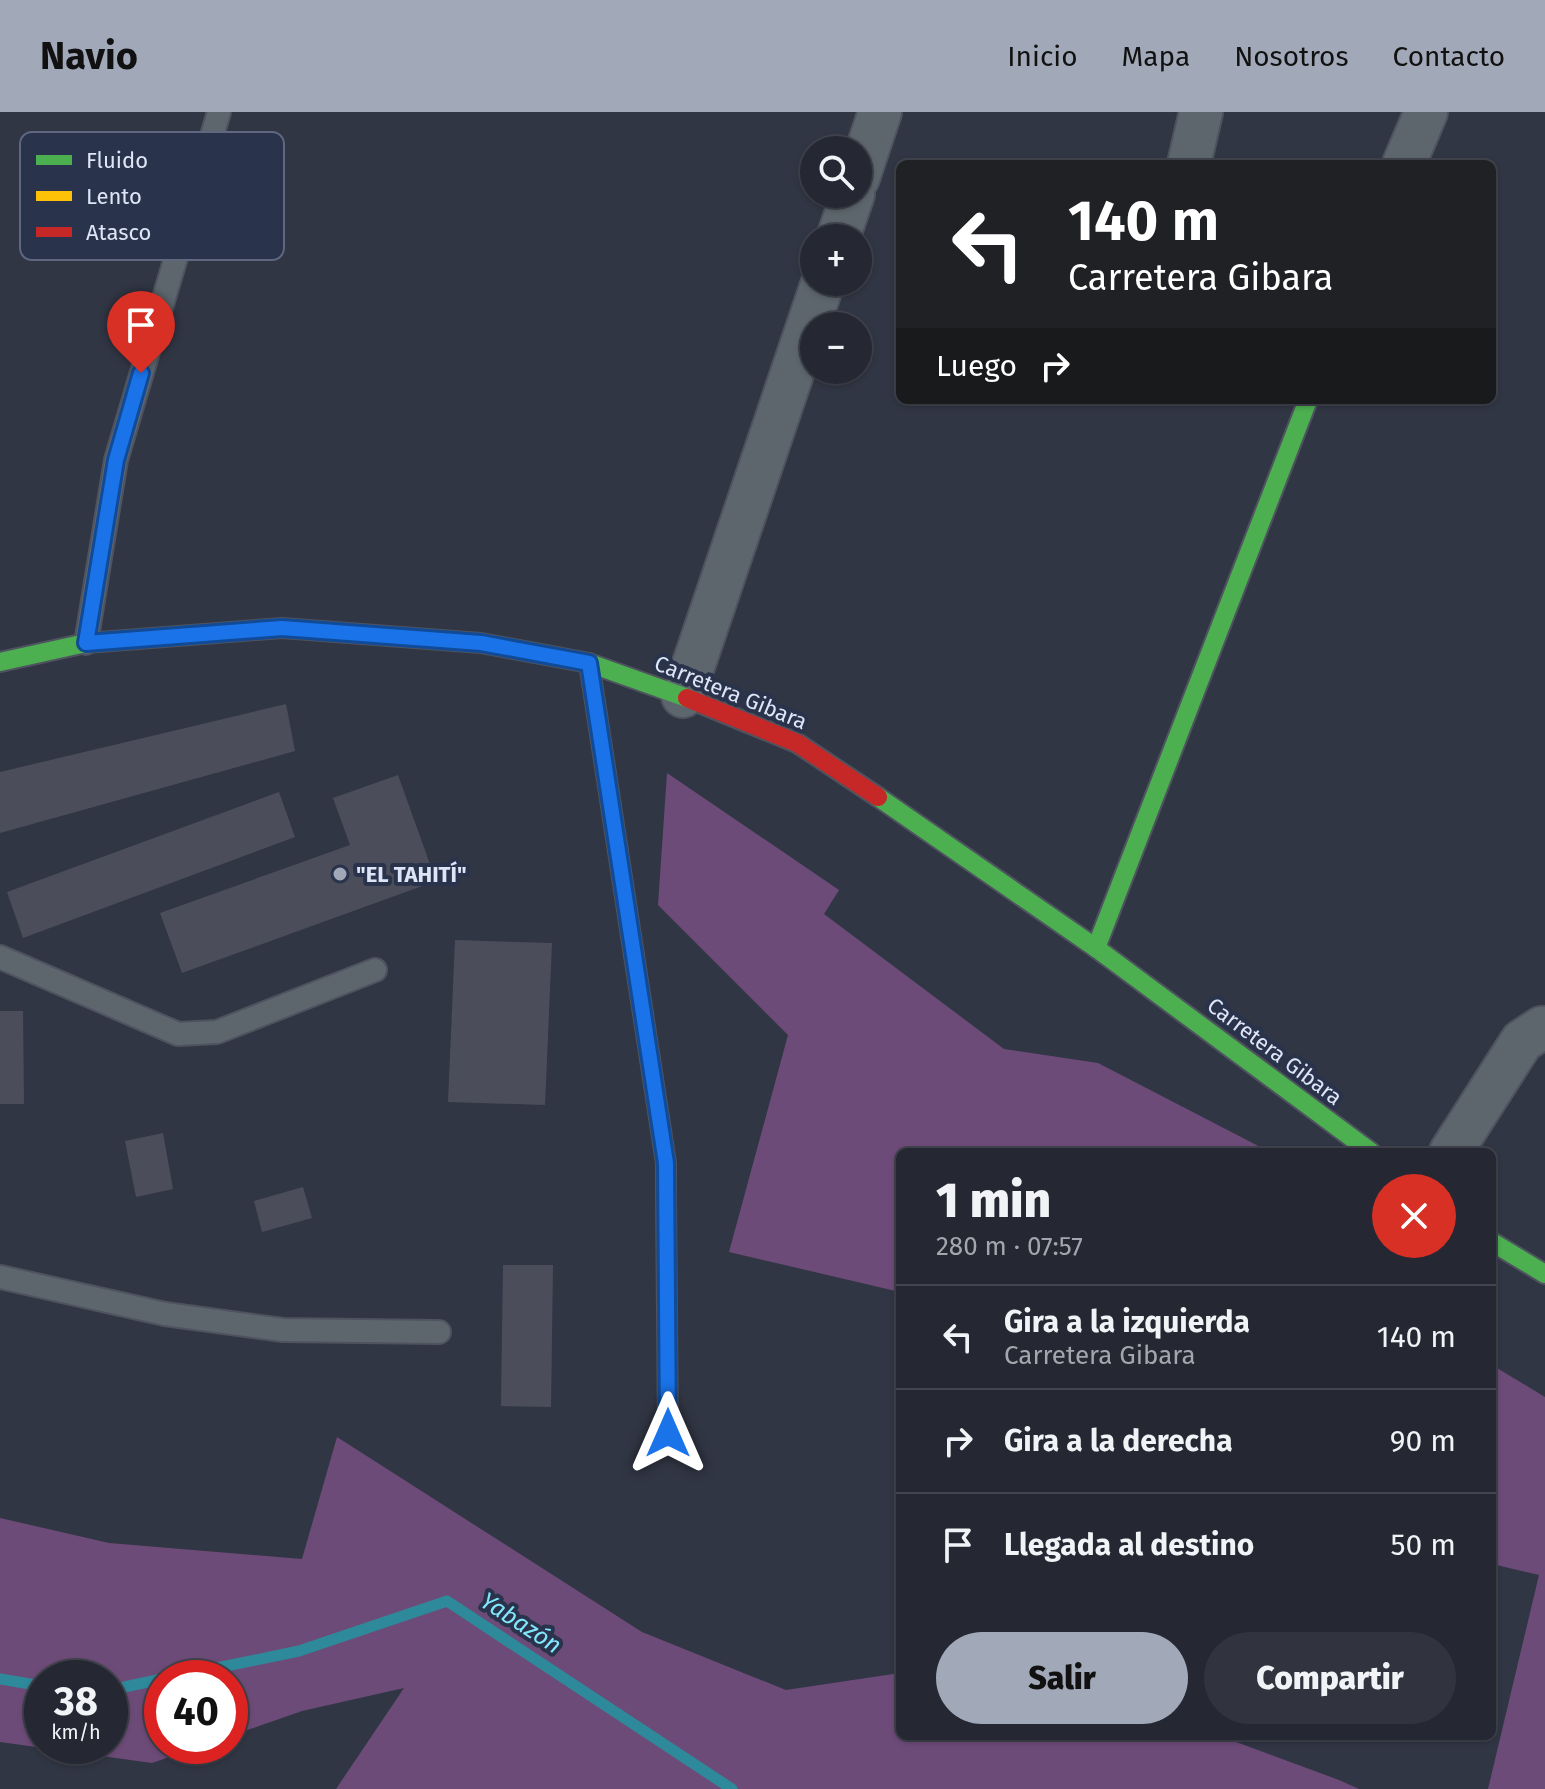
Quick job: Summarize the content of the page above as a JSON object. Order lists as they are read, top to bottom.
{
  "streets": {
    "main road": ["Carretera Gibara"]
  },
  "water": ["Yabazón"],
  "places": ["\"EL TAHITÍ\""],
  "legend": ["Fluido", "Lento", "Atasco"],
  "page": {
    "header": "Navio",
    "nav": [
      "Inicio",
      "Mapa",
      "Nosotros",
      "Contacto"
    ],
    "map_buttons": ["+", "−"],
    "turn": ["140 m", "Carretera Gibara"],
    "then": "Luego",
    "heading": ["1 min", "280 m · 07:57"],
    "list": [
      {
        "name": "Gira a la izquierda",
        "note": "Carretera Gibara",
        "value": "140 m"
      },
      {
        "name": "Gira a la derecha",
        "value": "90 m"
      },
      {
        "name": "Llegada al destino",
        "value": "50 m"
      }
    ],
    "buttons": ["Salir", "Compartir"],
    "speed": "38 km/h",
    "limit": "40"
  }
}
